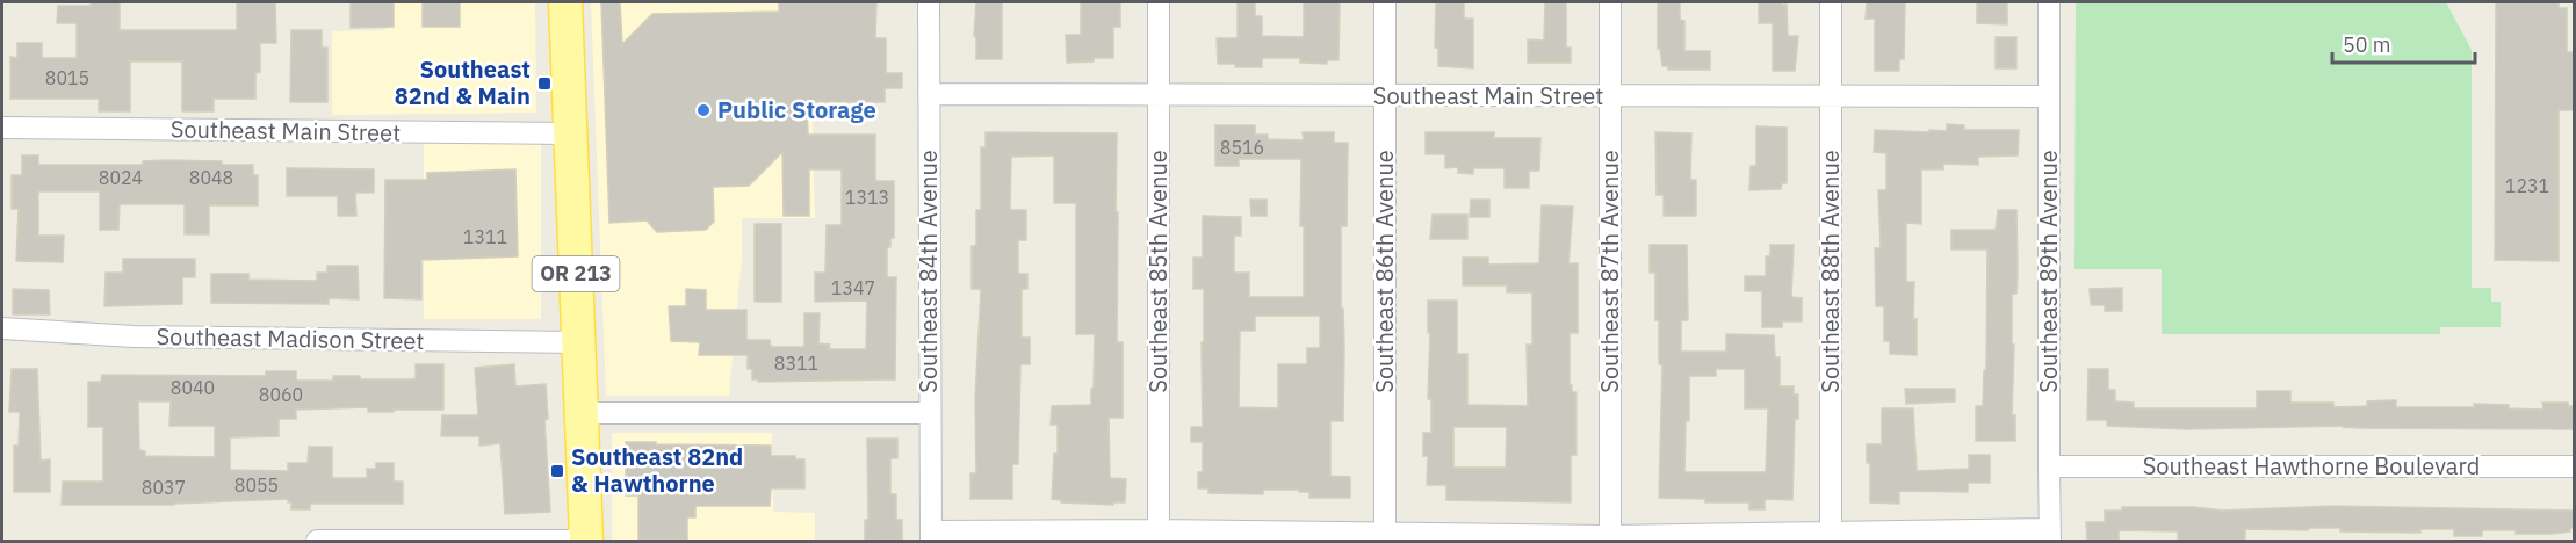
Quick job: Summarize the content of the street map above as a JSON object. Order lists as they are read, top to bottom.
{
  "streets": {
    "main road": ["OR 213"],
    "street": [
      "Southeast Main Street",
      "Southeast 84th Avenue",
      "Southeast 85th Avenue",
      "Southeast 86th Avenue",
      "Southeast 87th Avenue",
      "Southeast 88th Avenue",
      "Southeast 89th Avenue",
      "Southeast Madison Street",
      "Southeast Hawthorne Boulevard"
    ]
  },
  "crossings": [
    ["Southeast Main Street", "Southeast 84th Avenue"],
    ["Southeast Main Street", "Southeast 85th Avenue"],
    ["Southeast Main Street", "Southeast 86th Avenue"],
    ["Southeast Main Street", "Southeast 87th Avenue"],
    ["Southeast Main Street", "Southeast 88th Avenue"],
    ["Southeast Main Street", "Southeast 89th Avenue"],
    ["Southeast Main Street", "OR 213"],
    ["Southeast 89th Avenue", "Southeast Hawthorne Boulevard"],
    ["OR 213", "Southeast Madison Street"]
  ],
  "places": {
    "transit": ["Southeast 82nd & Main", "Southeast 82nd & Hawthorne"],
    "other": ["Public Storage"]
  },
  "house_numbers": [
    "8015",
    "8516",
    "8024",
    "8048",
    "1231",
    "1313",
    "1311",
    "1347",
    "8311",
    "8040",
    "8060",
    "8055",
    "8037"
  ],
  "scale_bar": "50 m"
}
